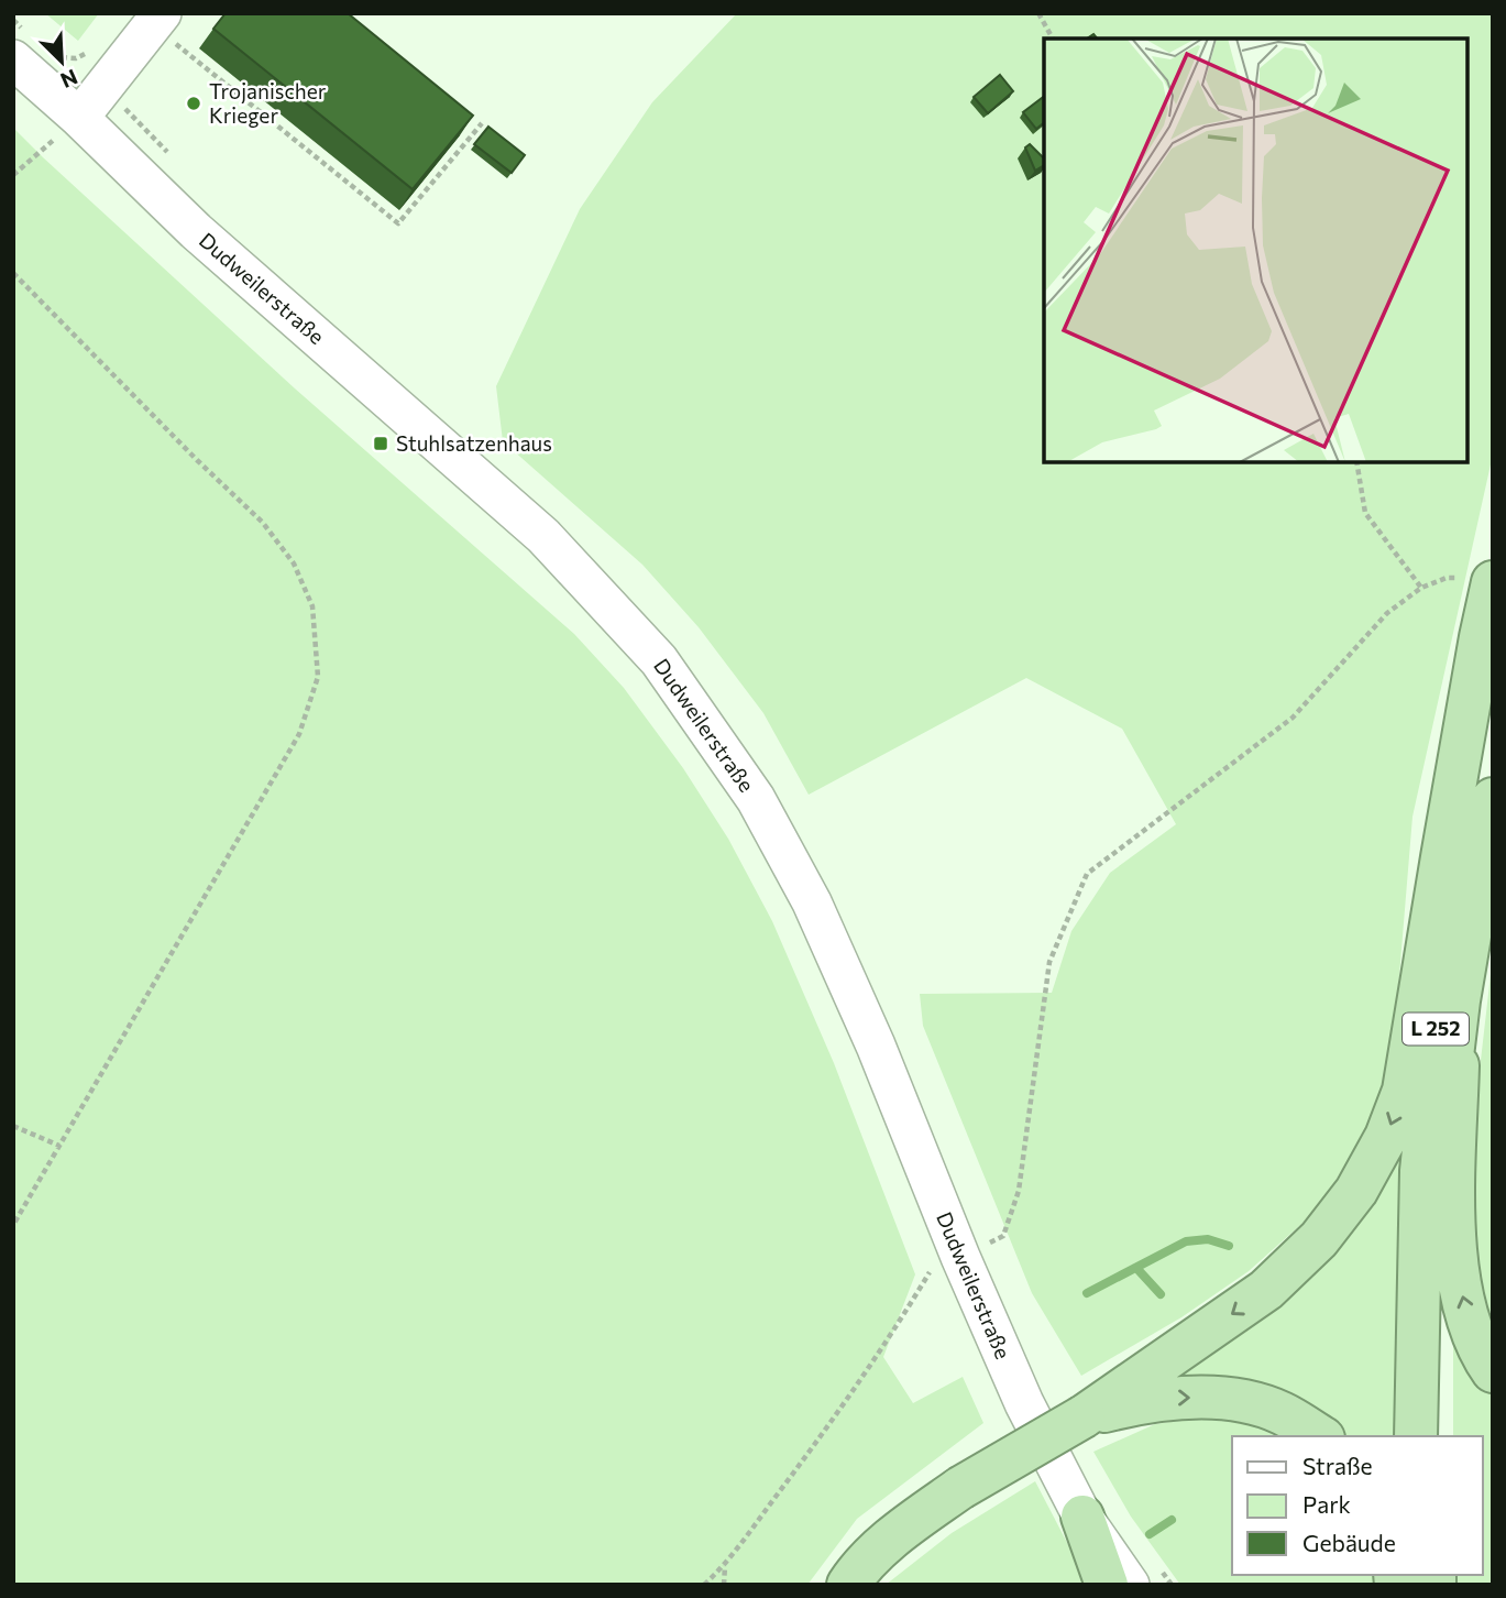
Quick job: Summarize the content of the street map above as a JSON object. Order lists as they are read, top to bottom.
{
  "streets": {
    "highway": ["L 252"],
    "street": ["Dudweilerstraße"]
  },
  "places": {
    "other": ["Trojanischer Krieger"],
    "transit": ["Stuhlsatzenhaus"]
  },
  "legend": ["Straße", "Park", "Gebäude"],
  "north": "bottom right"
}
